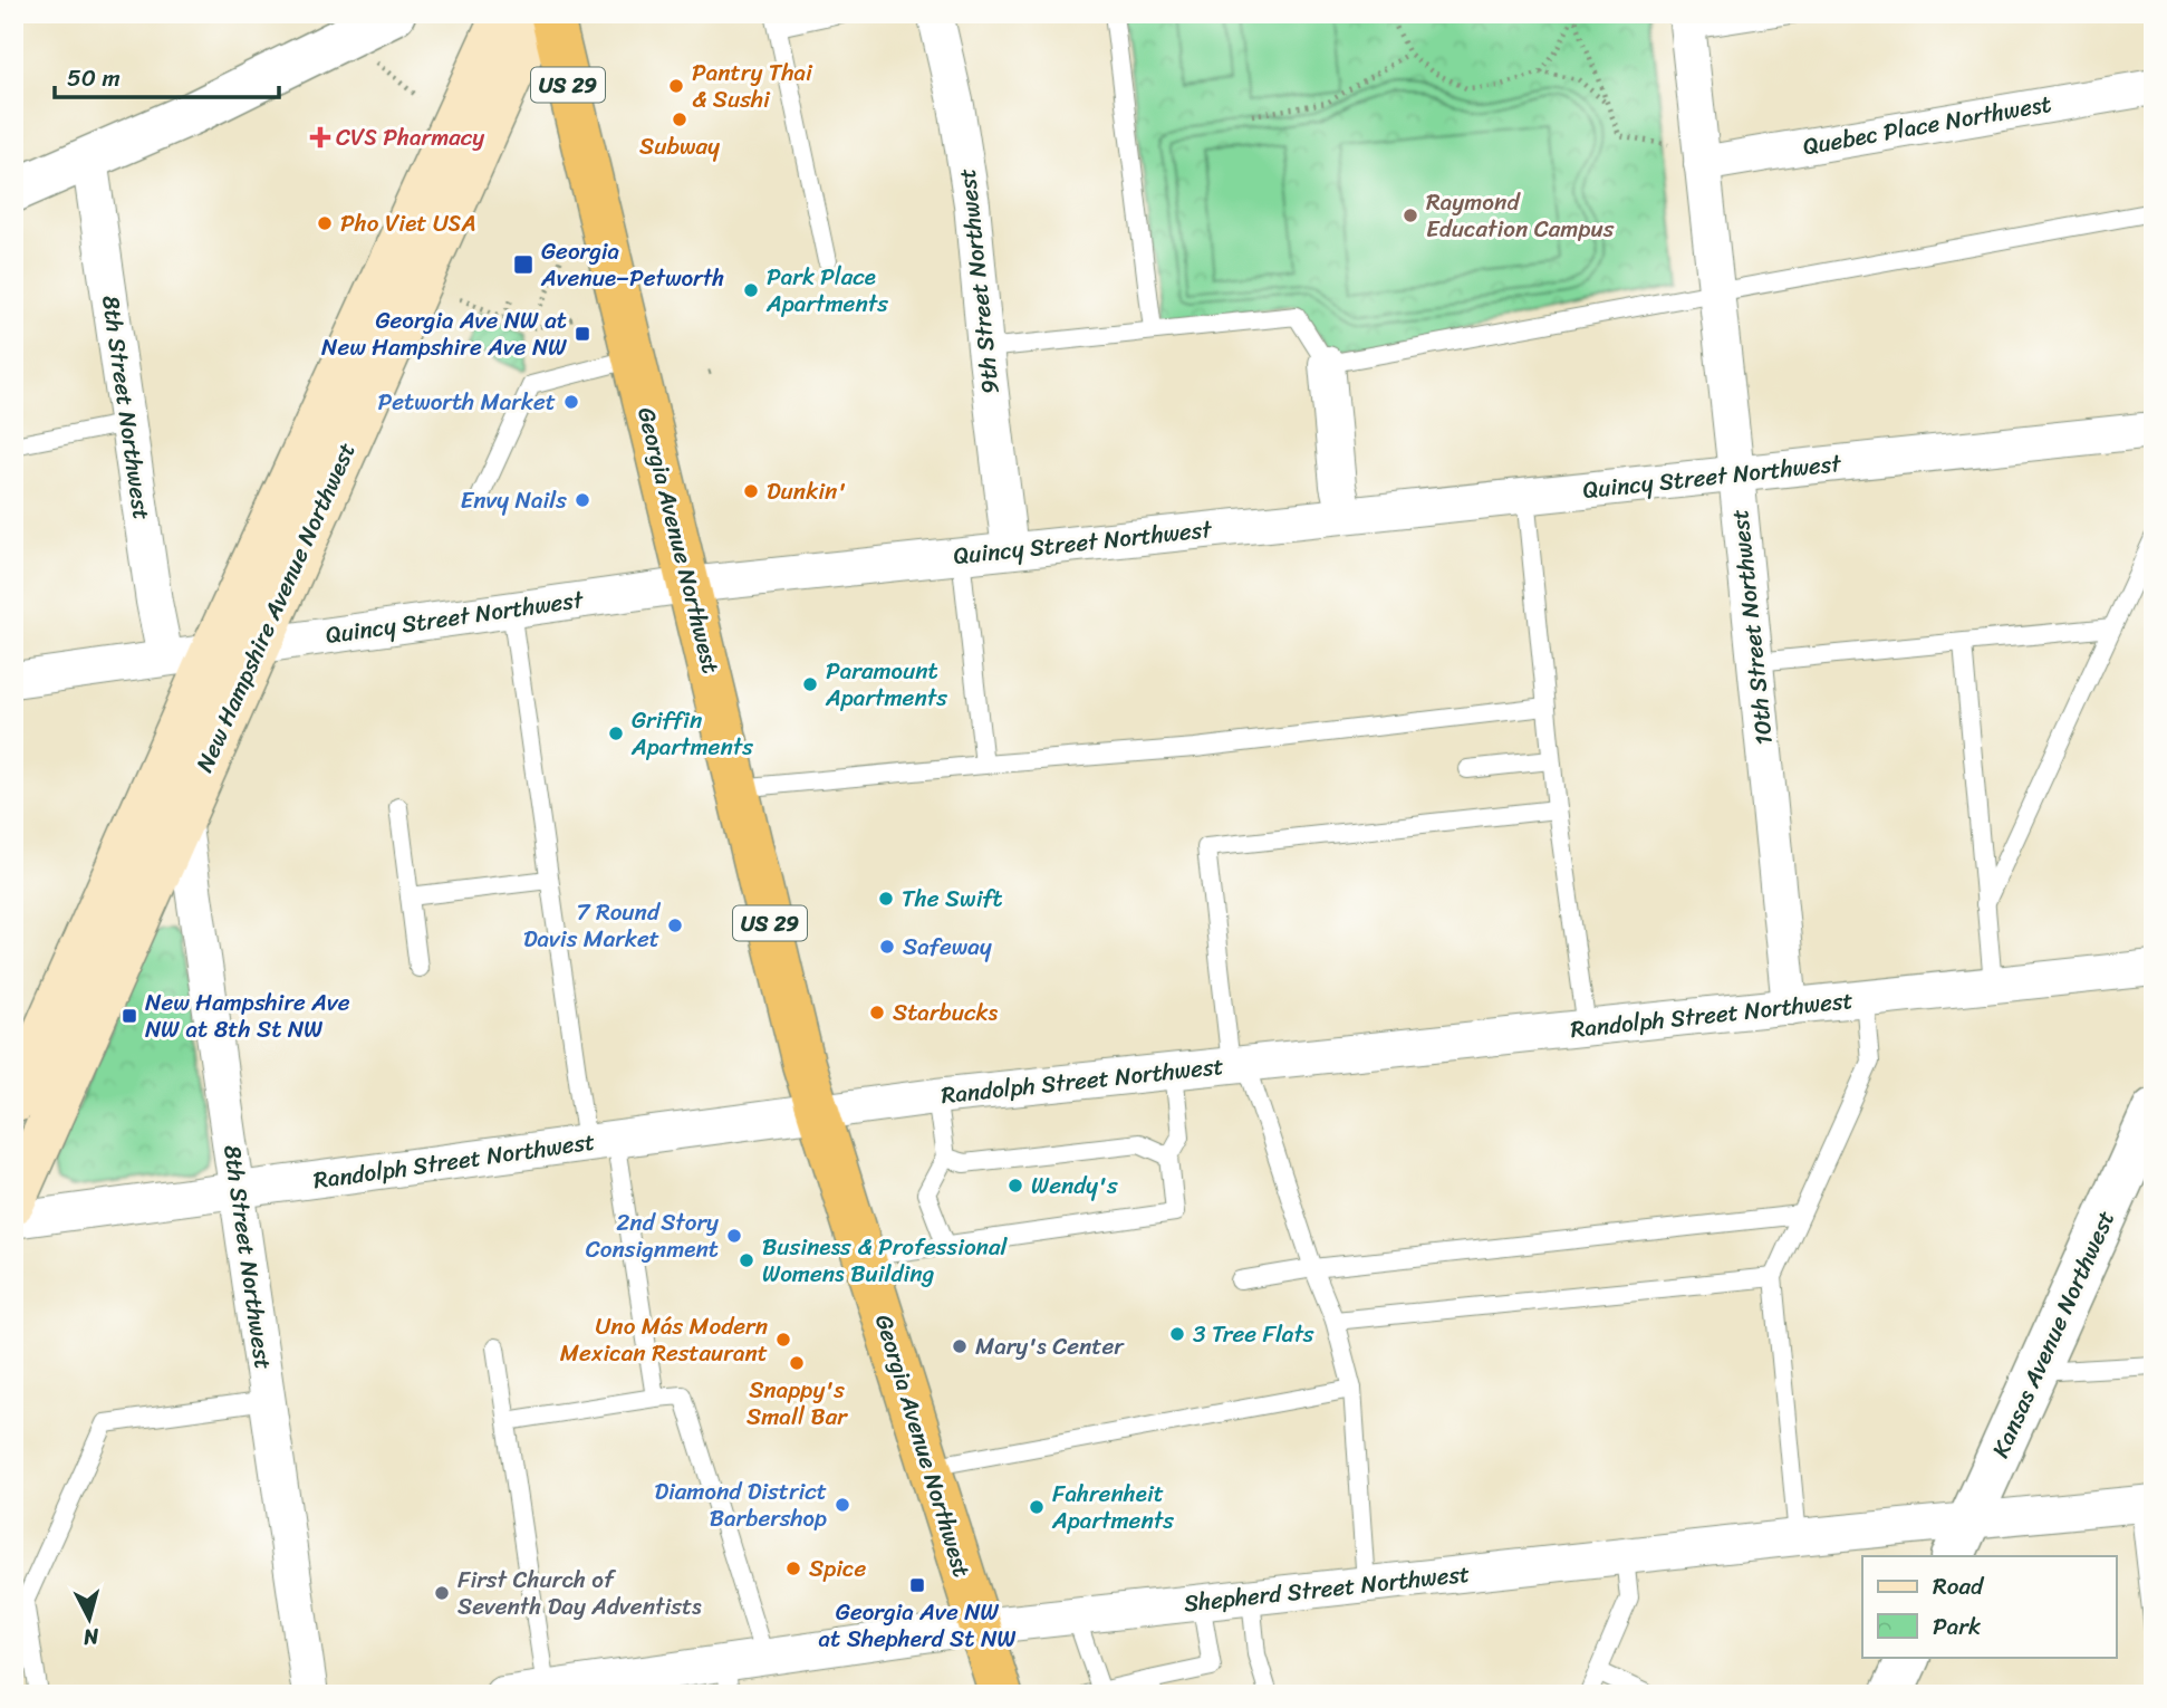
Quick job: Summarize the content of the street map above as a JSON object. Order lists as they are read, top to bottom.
{
  "streets": {
    "highway": ["US 29", "Georgia Avenue Northwest"],
    "main road": ["New Hampshire Avenue Northwest"],
    "street": [
      "Quebec Place Northwest",
      "9th Street Northwest",
      "8th Street Northwest",
      "Quincy Street Northwest",
      "10th Street Northwest",
      "Randolph Street Northwest",
      "Kansas Avenue Northwest",
      "Shepherd Street Northwest"
    ]
  },
  "crossings": [
    ["Quebec Place Northwest", "10th Street Northwest"],
    ["9th Street Northwest", "Quincy Street Northwest"],
    ["8th Street Northwest", "Quincy Street Northwest"],
    ["8th Street Northwest", "New Hampshire Avenue Northwest"],
    ["8th Street Northwest", "Randolph Street Northwest"],
    ["Quincy Street Northwest", "Georgia Avenue Northwest"],
    ["Quincy Street Northwest", "New Hampshire Avenue Northwest"],
    ["Quincy Street Northwest", "10th Street Northwest"],
    ["Georgia Avenue Northwest", "Randolph Street Northwest"],
    ["Georgia Avenue Northwest", "Shepherd Street Northwest"],
    ["10th Street Northwest", "Randolph Street Northwest"],
    ["Kansas Avenue Northwest", "Shepherd Street Northwest"]
  ],
  "places": {
    "other": [
      "Pantry Thai & Sushi",
      "Subway",
      "Raymond Education Campus",
      "Pho Viet USA",
      "Park Place Apartments",
      "Petworth Market",
      "Dunkin'",
      "Envy Nails",
      "Paramount Apartments",
      "Griffin Apartments",
      "The Swift",
      "7 Round Davis Market",
      "Safeway",
      "Starbucks",
      "Wendy's",
      "2nd Story Consignment",
      "Business & Professional Womens Building",
      "3 Tree Flats",
      "Uno Más Modern Mexican Restaurant",
      "Mary's Center",
      "Snappy's Small Bar",
      "Diamond District Barbershop",
      "Fahrenheit Apartments",
      "Spice",
      "First Church of Seventh Day Adventists"
    ],
    "health": ["CVS Pharmacy"],
    "transit": [
      "Georgia Avenue–Petworth",
      "Georgia Ave NW at New Hampshire Ave NW",
      "New Hampshire Ave NW at 8th St NW",
      "Georgia Ave NW at Shepherd St NW"
    ]
  },
  "legend": ["Road", "Park"],
  "scale_bar": "50 m",
  "north": "bottom"
}
